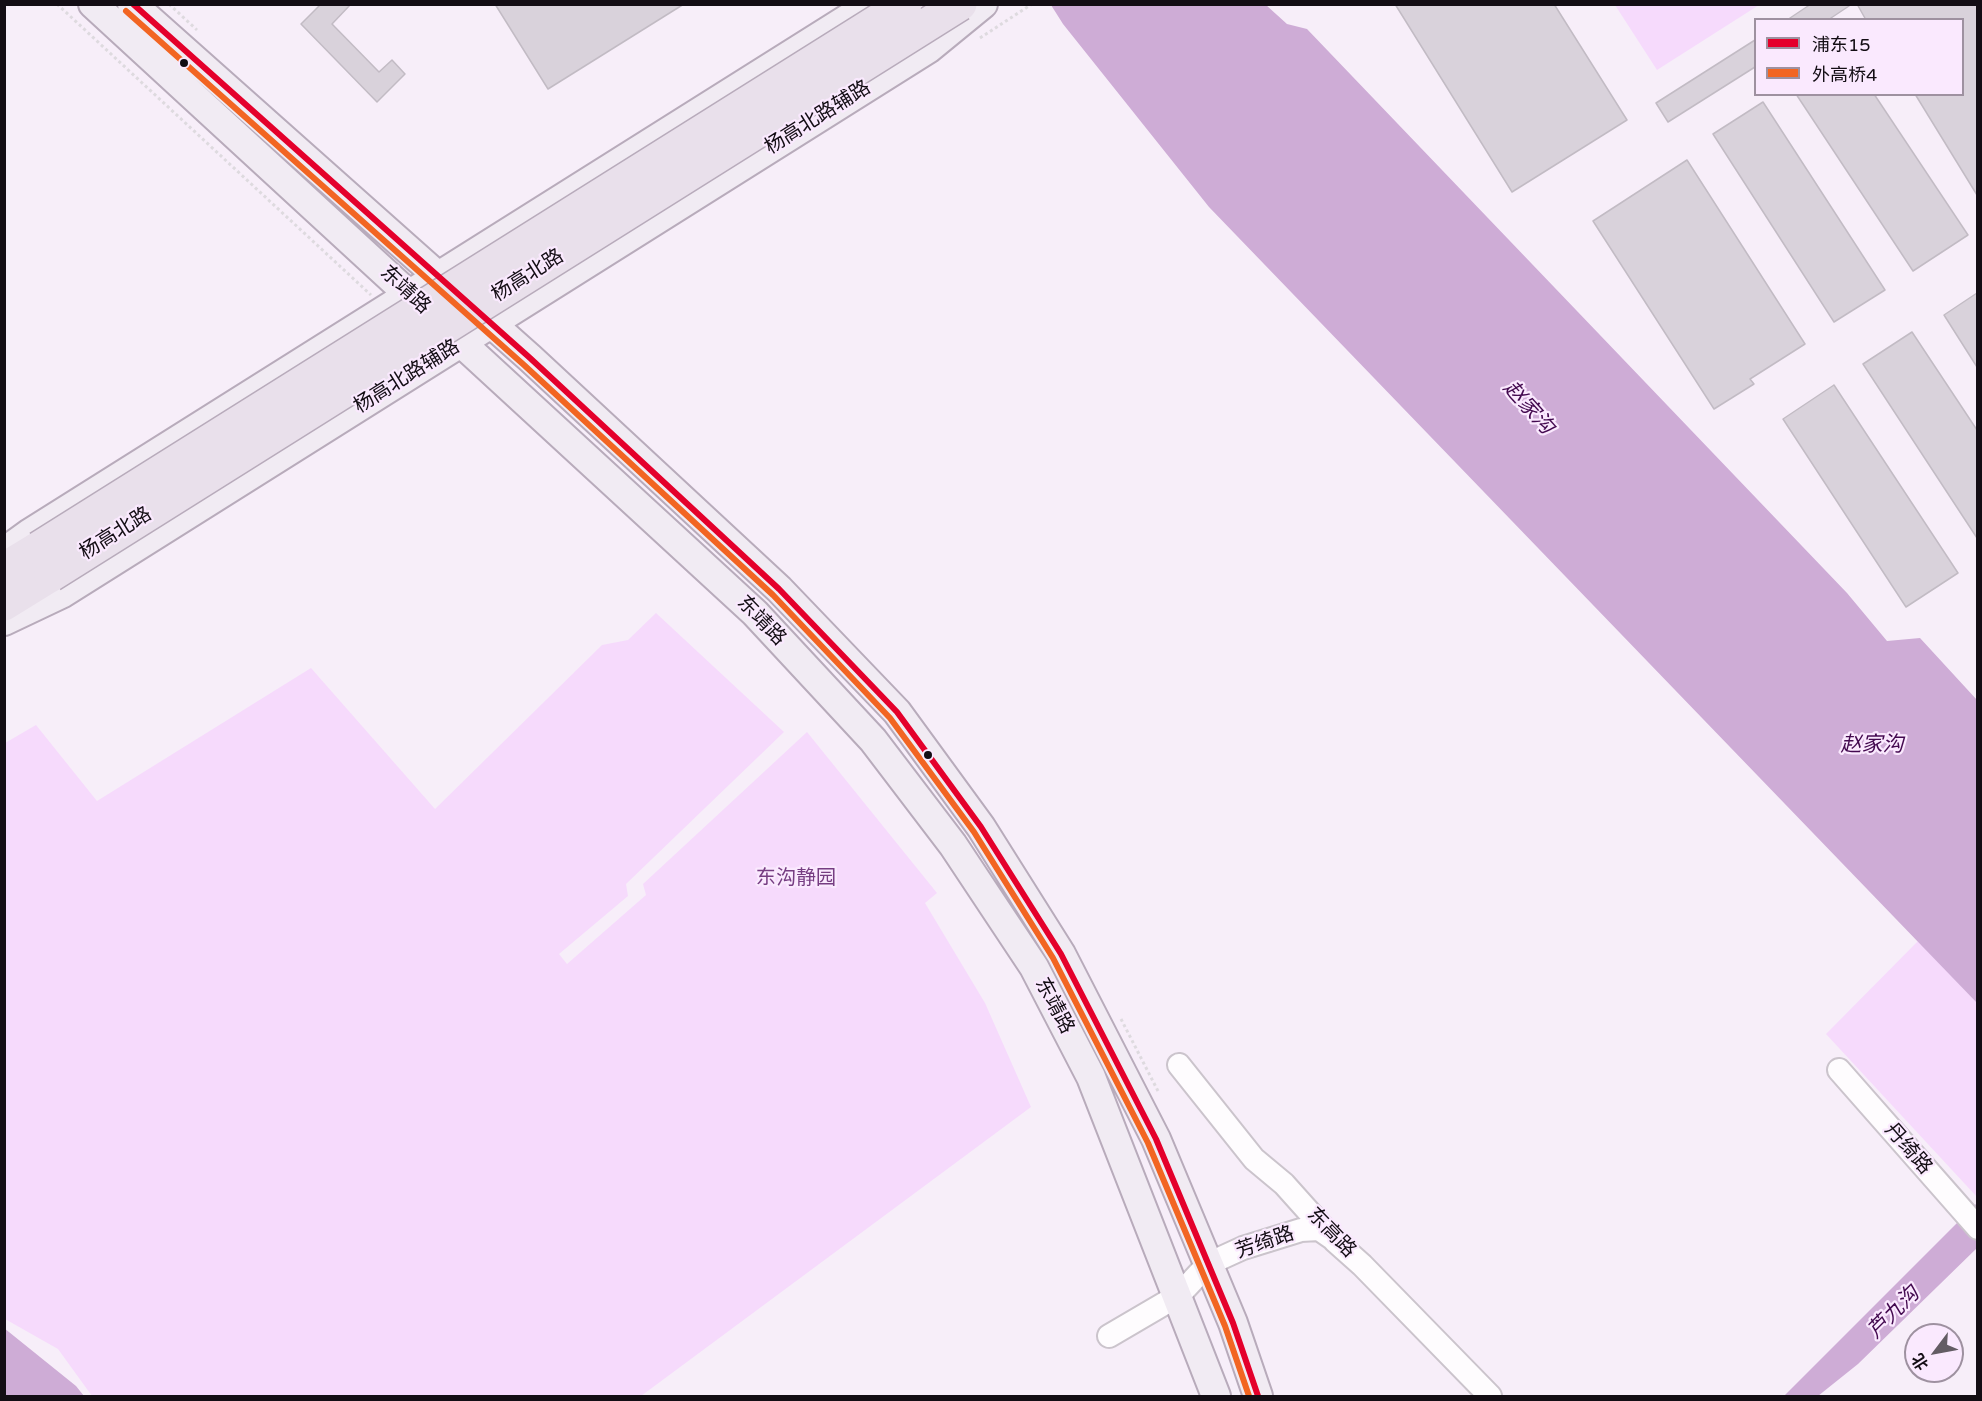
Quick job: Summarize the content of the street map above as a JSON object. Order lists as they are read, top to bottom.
{
  "streets": {
    "highway": ["杨高北路"],
    "main road": ["杨高北路辅路", "东靖路"],
    "street": ["丹绮路", "东高路", "芳绮路"]
  },
  "crossings": [
    ["杨高北路辅路", "东靖路"],
    ["东靖路", "芳绮路"],
    ["东高路", "芳绮路"]
  ],
  "water": ["赵家沟", "芦九沟"],
  "parks": ["东沟静园"],
  "lines": ["transit line 浦东15", "transit line 外高桥4"],
  "legend": ["浦东15", "外高桥4"],
  "north": "bottom left"
}
